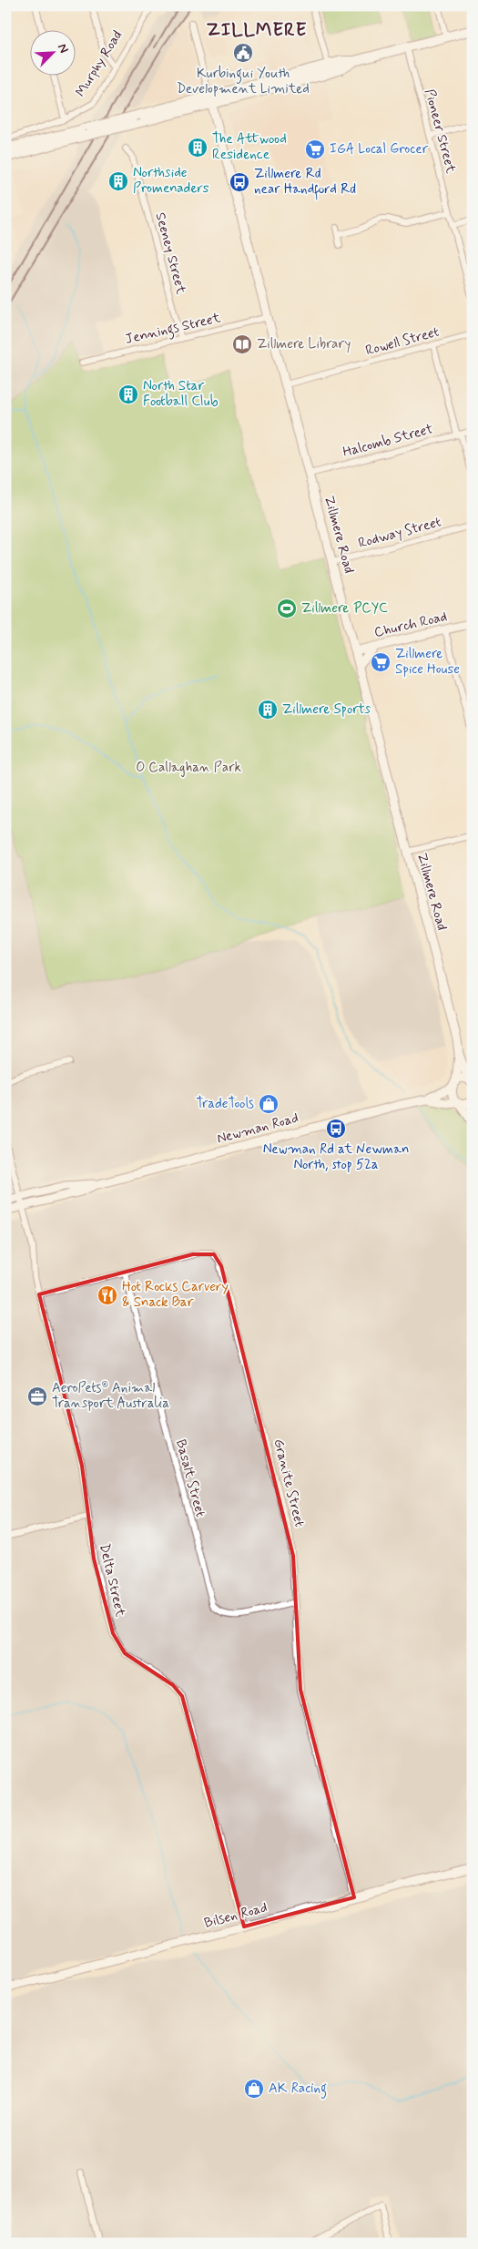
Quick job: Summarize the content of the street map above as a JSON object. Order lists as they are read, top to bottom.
{
  "streets": {
    "main road": [
      "Zillmere Road",
      "Church Road",
      "Newman Road",
      "Bilsen Road"
    ],
    "street": [
      "Murphy Road",
      "Pioneer Street",
      "Seeney Street",
      "Jennings Street",
      "Rowell Street",
      "Halcomb Street",
      "Rodway Street",
      "Basalt Street",
      "Granite Street",
      "Delta Street"
    ]
  },
  "crossings": [
    ["Seeney Street", "Jennings Street"],
    ["Jennings Street", "Zillmere Road"],
    ["Rowell Street", "Zillmere Road"],
    ["Halcomb Street", "Zillmere Road"],
    ["Rodway Street", "Zillmere Road"],
    ["Zillmere Road", "Church Road"],
    ["Zillmere Road", "Newman Road"],
    ["Newman Road", "Delta Street"],
    ["Basalt Street", "Granite Street"],
    ["Granite Street", "Delta Street"],
    ["Granite Street", "Bilsen Road"],
    ["Delta Street", "Bilsen Road"]
  ],
  "districts": ["ZILLMERE"],
  "parks": ["O Callaghan Park"],
  "places": {
    "public building": ["Kurbingui Youth Development Limited"],
    "building": [
      "The Attwood Residence",
      "Northside Promenaders",
      "North Star Football Club",
      "Zillmere Sports"
    ],
    "supermarket": ["IGA Local Grocer", "Zillmere Spice House"],
    "bus stop": ["Zillmere Rd near Handford Rd", "Newman Rd at Newman North, stop 52a"],
    "library": ["Zillmere Library"],
    "sports": ["Zillmere PCYC"],
    "shop": ["TradeTools", "AK Racing"],
    "restaurant": ["Hot Rocks Carvery & Snack Bar"],
    "office": ["AeroPets® Animal Transport Australia"]
  },
  "north": "top right"
}
